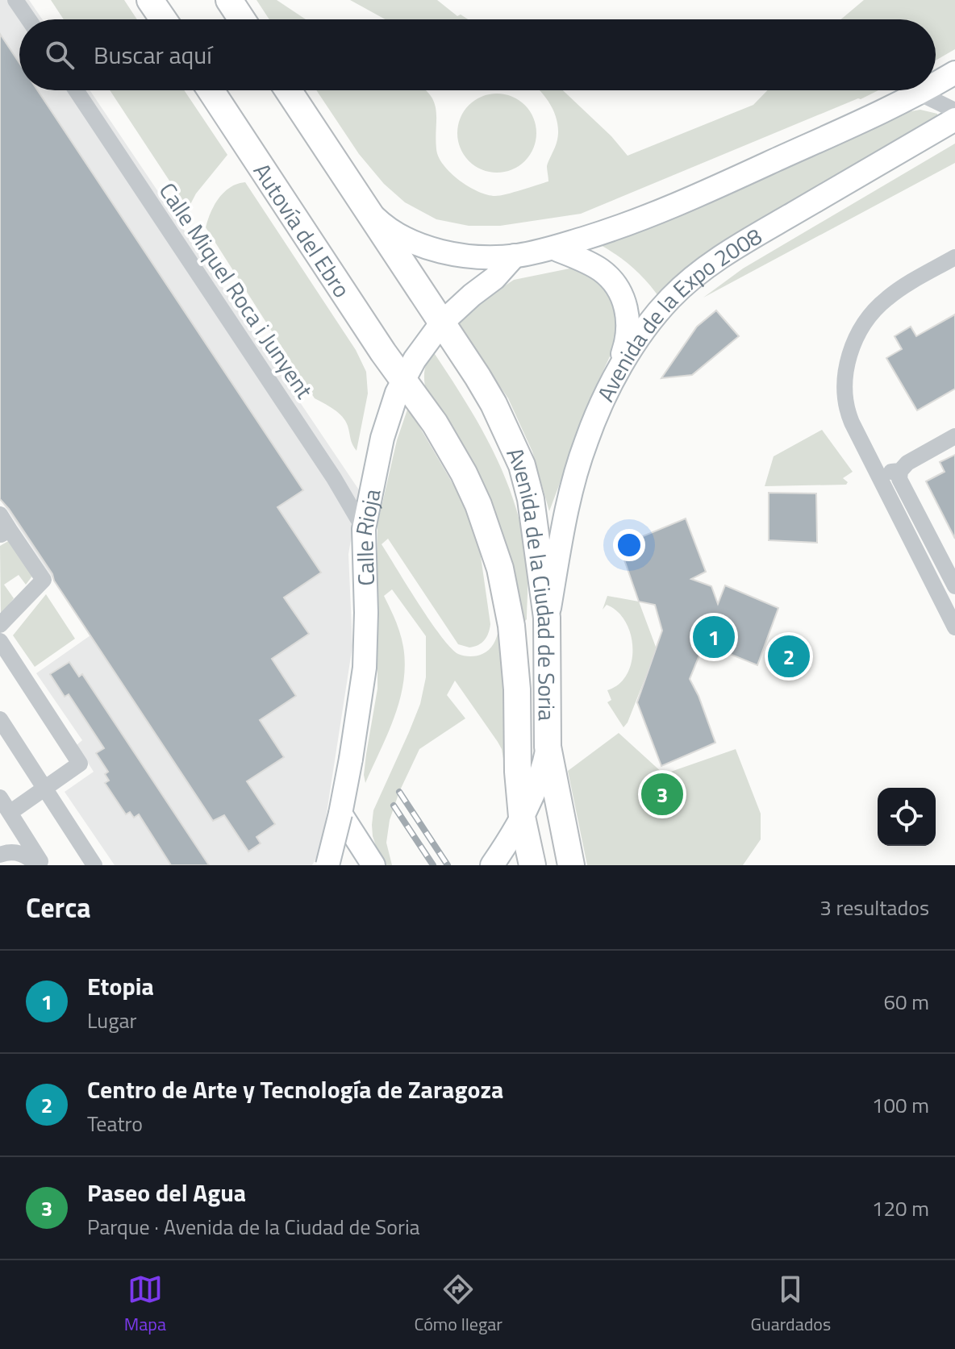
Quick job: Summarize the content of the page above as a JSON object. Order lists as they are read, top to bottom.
{
  "streets": {
    "main road": [
      "Autovía del Ebro",
      "Avenida de la Expo 2008",
      "Calle Rioja",
      "Avenida de la Ciudad de Soria"
    ],
    "street": ["Calle Miquel Roca i Junyent"]
  },
  "crossings": [
    ["Autovía del Ebro", "Calle Rioja"],
    ["Autovía del Ebro", "Avenida de la Ciudad de Soria"],
    ["Calle Miquel Roca i Junyent", "Calle Rioja"],
    ["Avenida de la Expo 2008", "Avenida de la Ciudad de Soria"],
    ["Calle Rioja", "Avenida de la Ciudad de Soria"]
  ],
  "page": {
    "search": "Buscar aquí",
    "pins": ["1", "2", "3"],
    "heading": ["Cerca", "3 resultados"],
    "list": [
      {
        "mark": "1",
        "name": "Etopia",
        "note": "Lugar",
        "value": "60 m"
      },
      {
        "mark": "2",
        "name": "Centro de Arte y Tecnología de Zaragoza",
        "note": "Teatro",
        "value": "100 m"
      },
      {
        "mark": "3",
        "name": "Paseo del Agua",
        "note": "Parque · Avenida de la Ciudad de Soria",
        "value": "120 m"
      }
    ],
    "nav": ["Mapa", "Cómo llegar", "Guardados"]
  }
}
